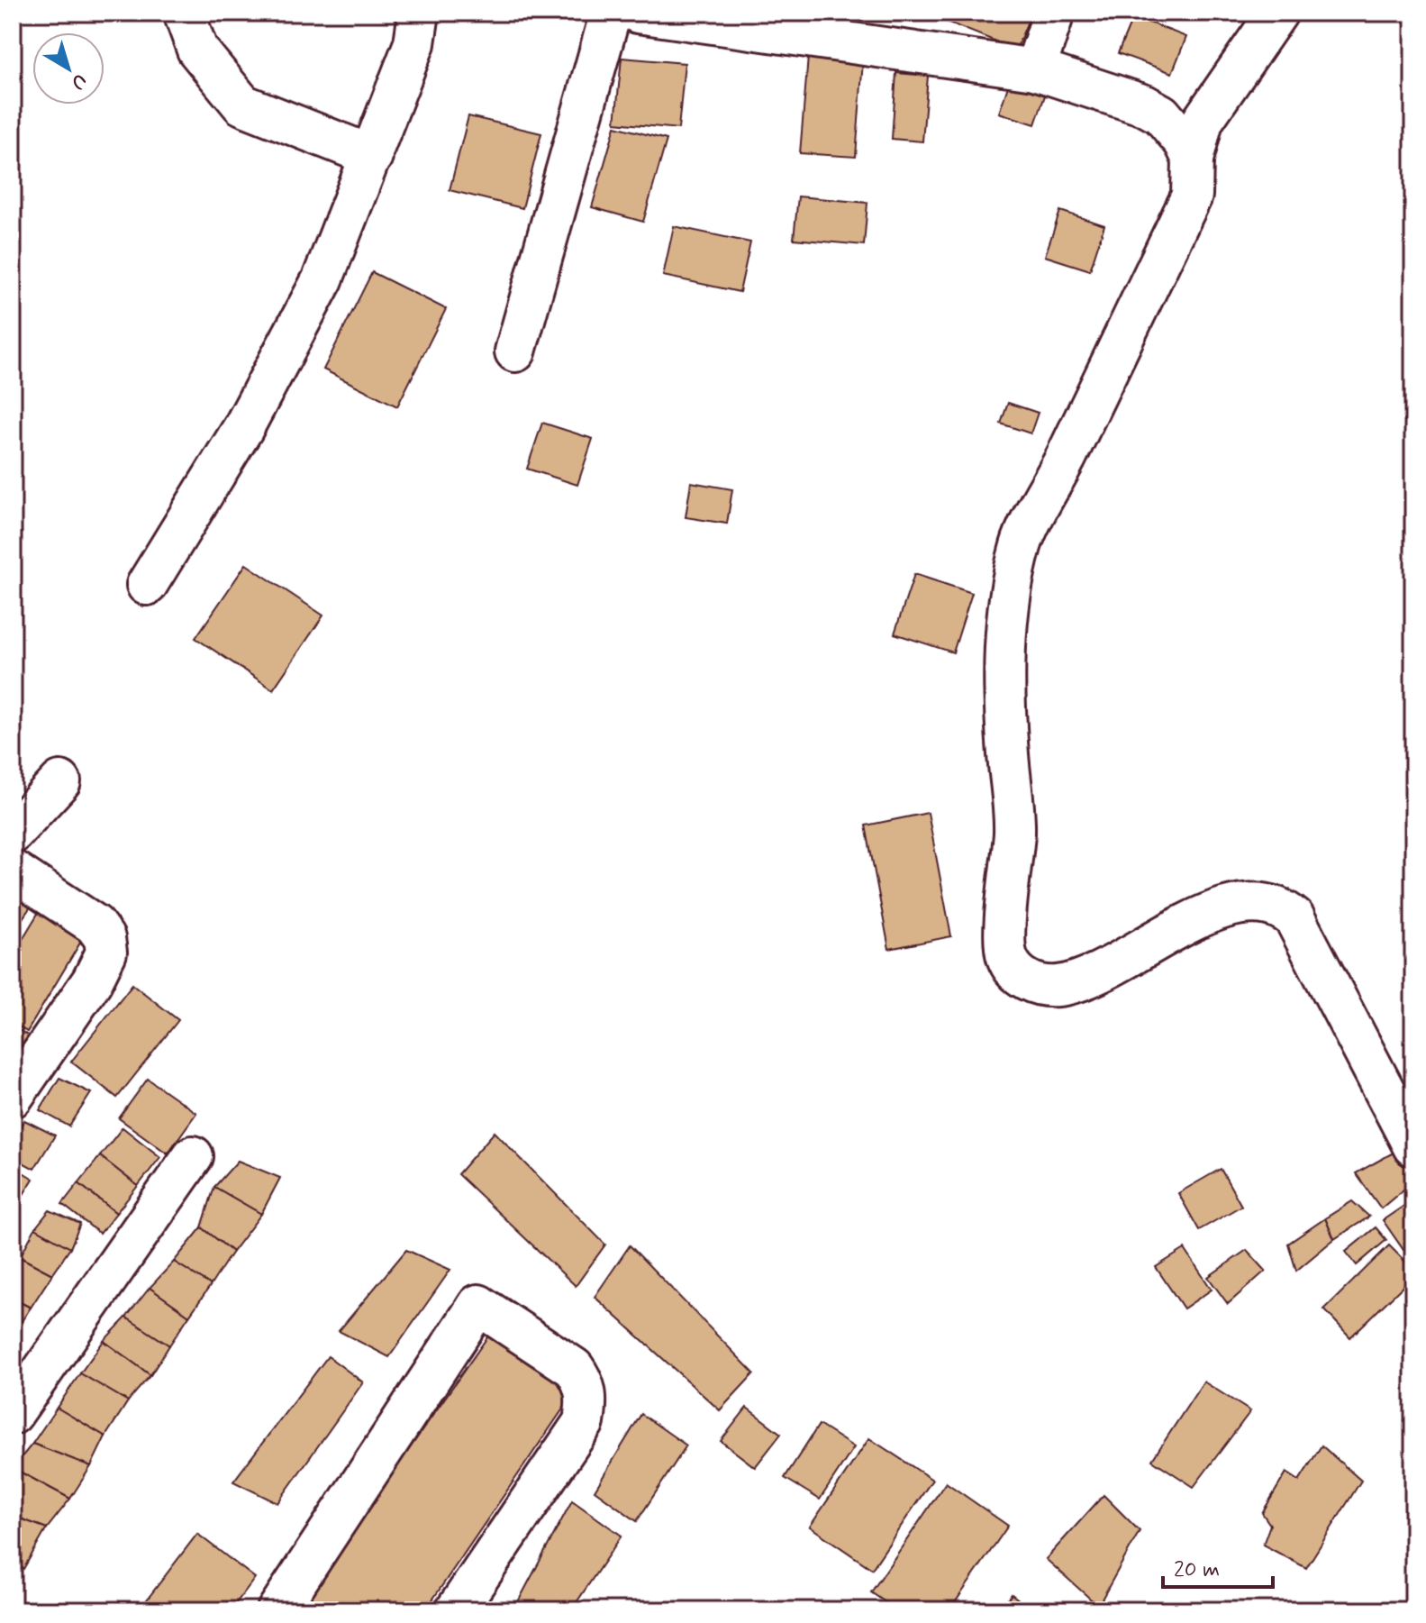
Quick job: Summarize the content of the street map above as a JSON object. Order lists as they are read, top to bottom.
{
  "scale_bar": "20 m",
  "north": "bottom right"
}
